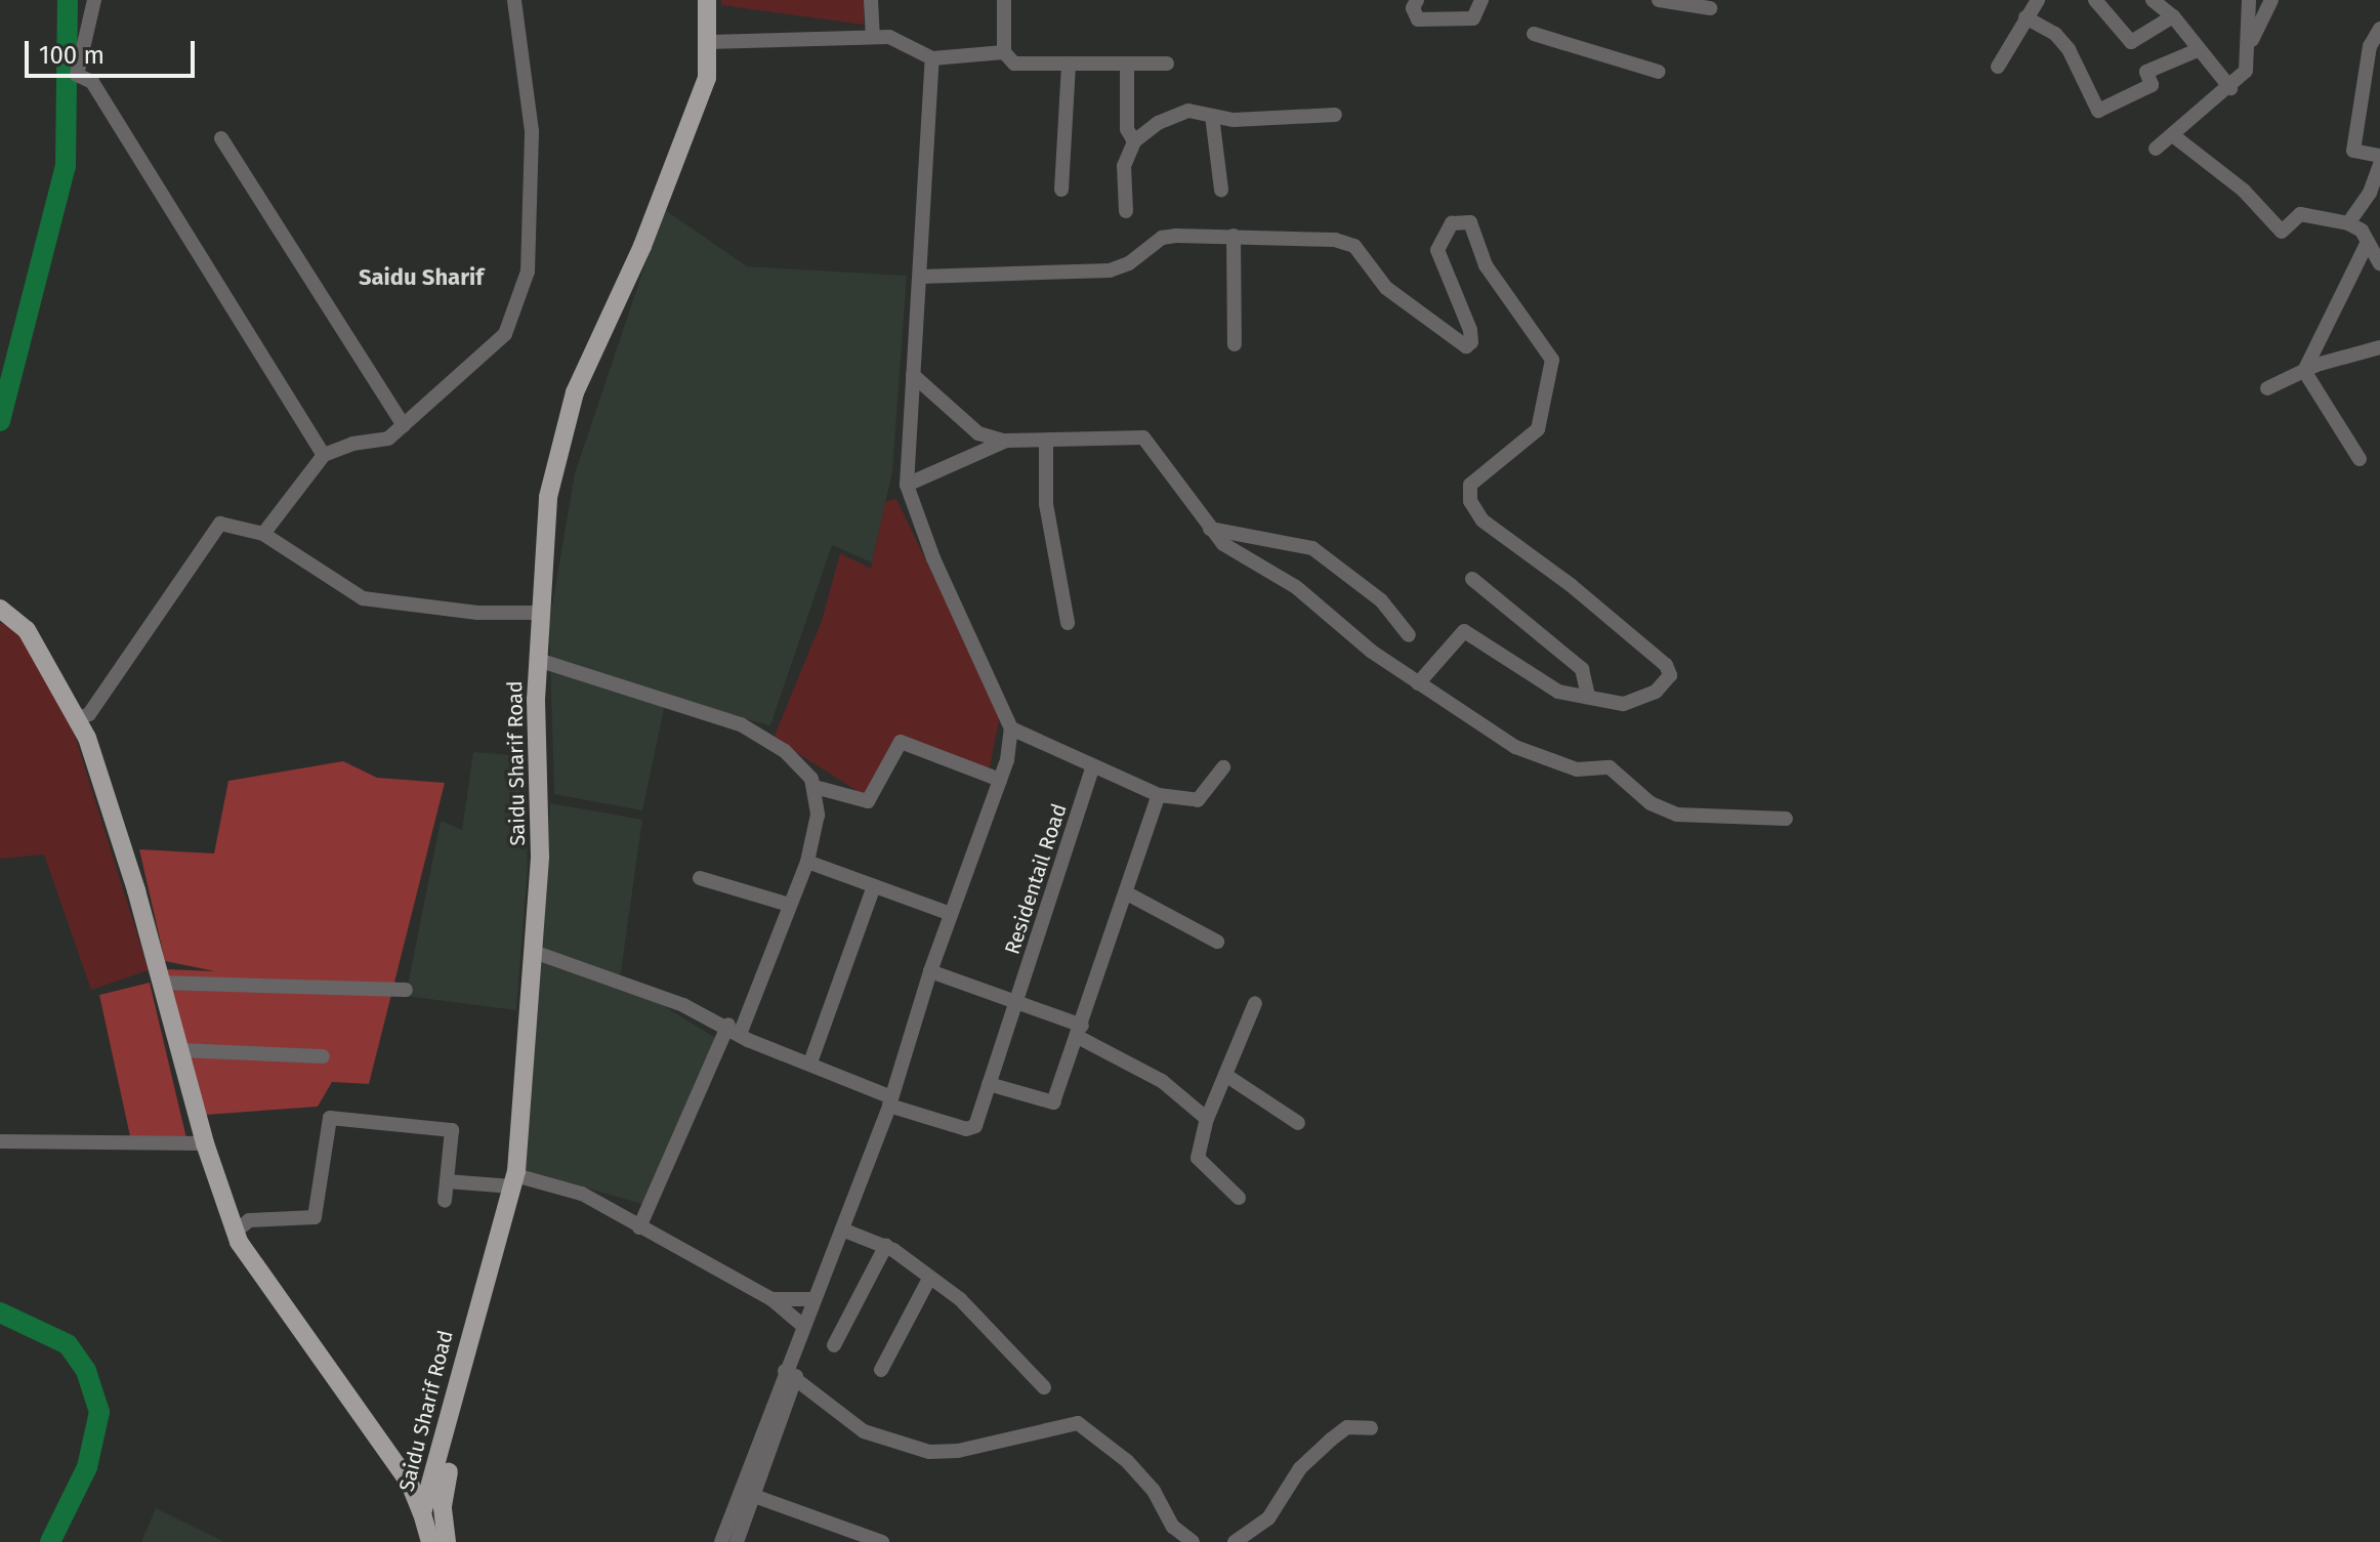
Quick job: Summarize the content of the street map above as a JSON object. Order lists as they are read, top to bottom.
{
  "streets": {
    "main road": ["Saidu Sharif Road"],
    "street": ["Residentail Road"]
  },
  "districts": ["Saidu Sharif"],
  "scale_bar": "100 m"
}
